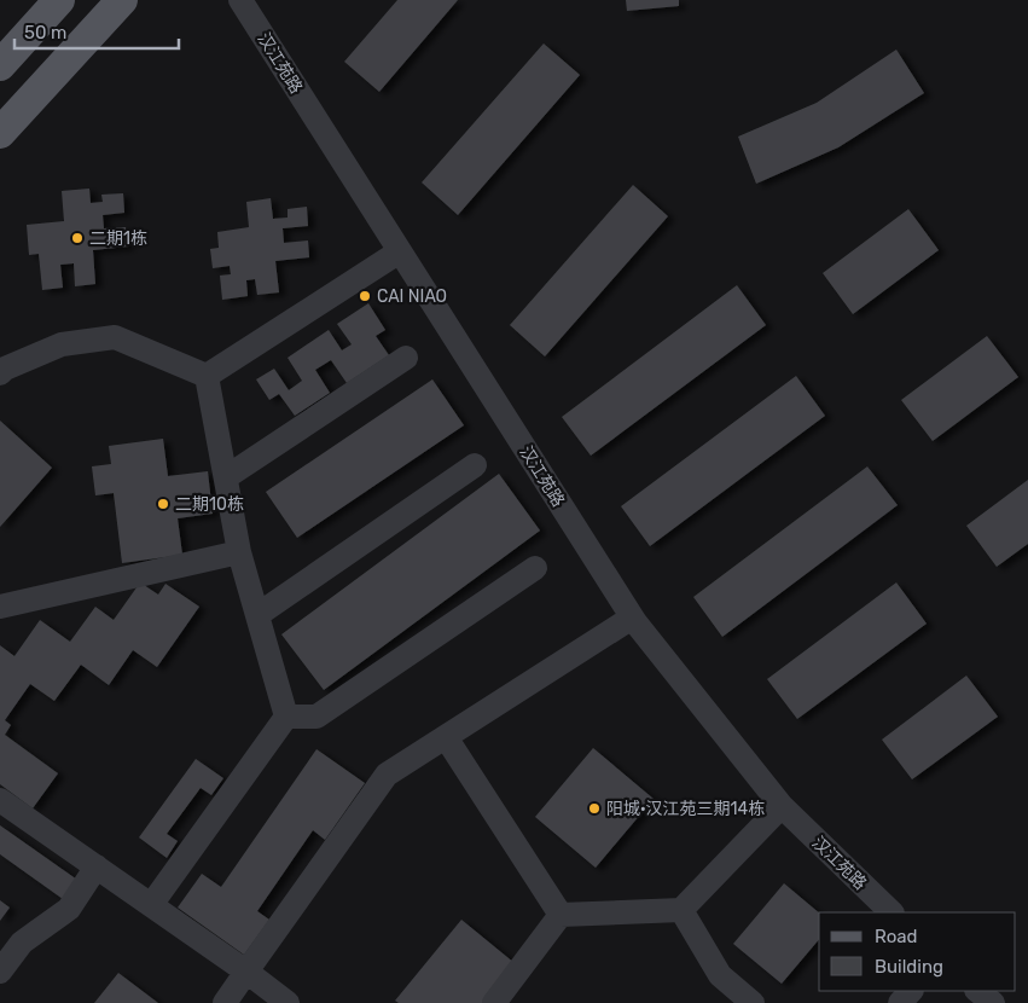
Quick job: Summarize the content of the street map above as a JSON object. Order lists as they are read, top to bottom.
{
  "streets": {
    "street": ["汉江苑路"]
  },
  "places": [
    "二期1栋",
    "CAI NIAO",
    "二期10栋",
    "阳城·汉江苑三期14栋"
  ],
  "legend": ["Road", "Building"],
  "scale_bar": "50 m"
}
